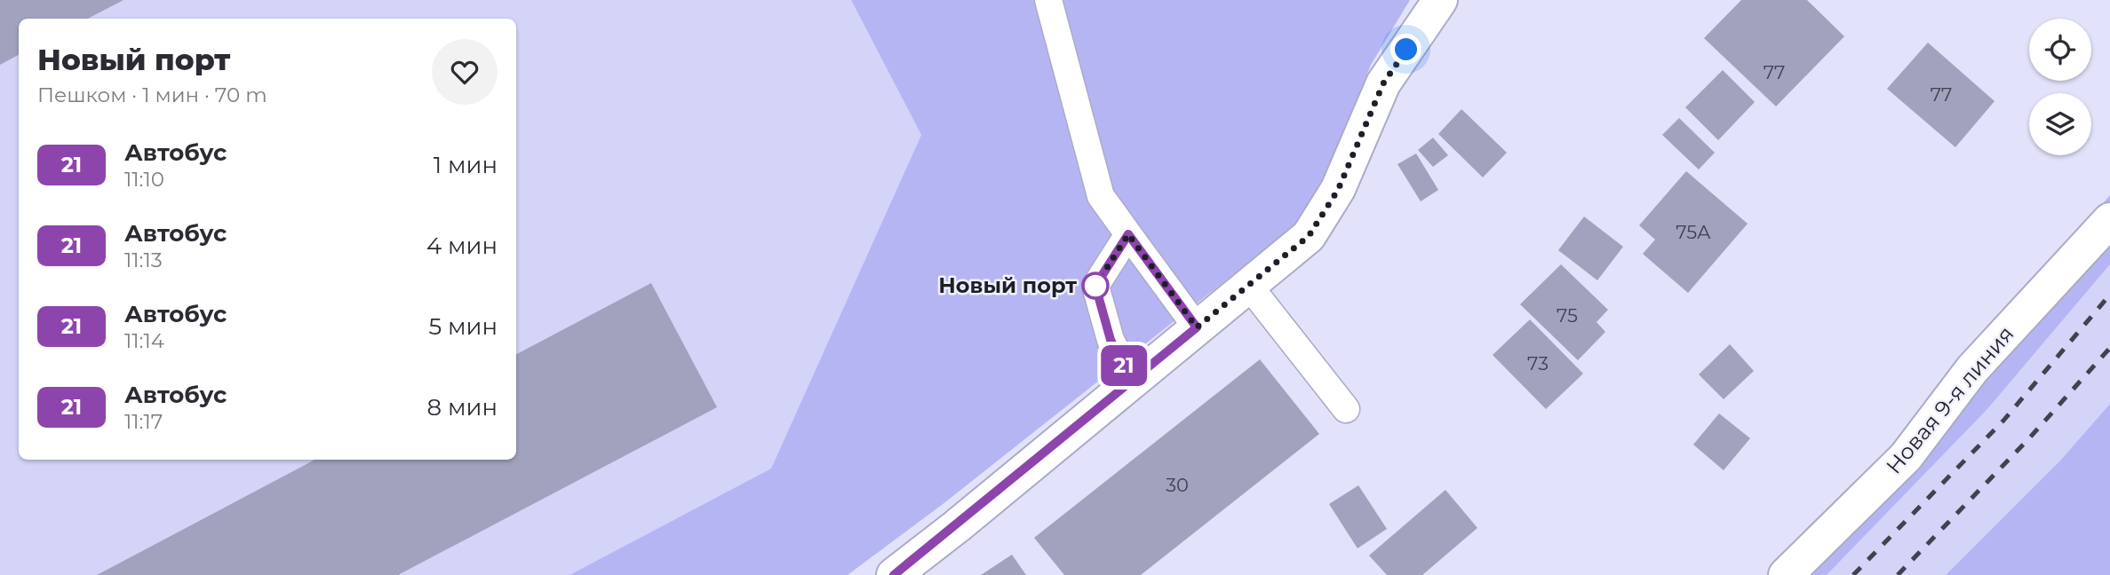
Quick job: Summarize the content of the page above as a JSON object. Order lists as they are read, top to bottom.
{
  "streets": {
    "street": ["Новая 9-я линия"]
  },
  "places": ["Новый порт"],
  "lines": ["bus line 21"],
  "house_numbers": [
    "77",
    "77",
    "75А",
    "75",
    "73",
    "30"
  ],
  "page": {
    "on_map": "21",
    "heading": ["Новый порт", "Пешком · 1 мин · 70 m"],
    "list": [
      {
        "mark": "21",
        "name": "Автобус",
        "note": "11:10",
        "value": "1 мин"
      },
      {
        "mark": "21",
        "name": "Автобус",
        "note": "11:13",
        "value": "4 мин"
      },
      {
        "mark": "21",
        "name": "Автобус",
        "note": "11:14",
        "value": "5 мин"
      },
      {
        "mark": "21",
        "name": "Автобус",
        "note": "11:17",
        "value": "8 мин"
      }
    ]
  }
}
